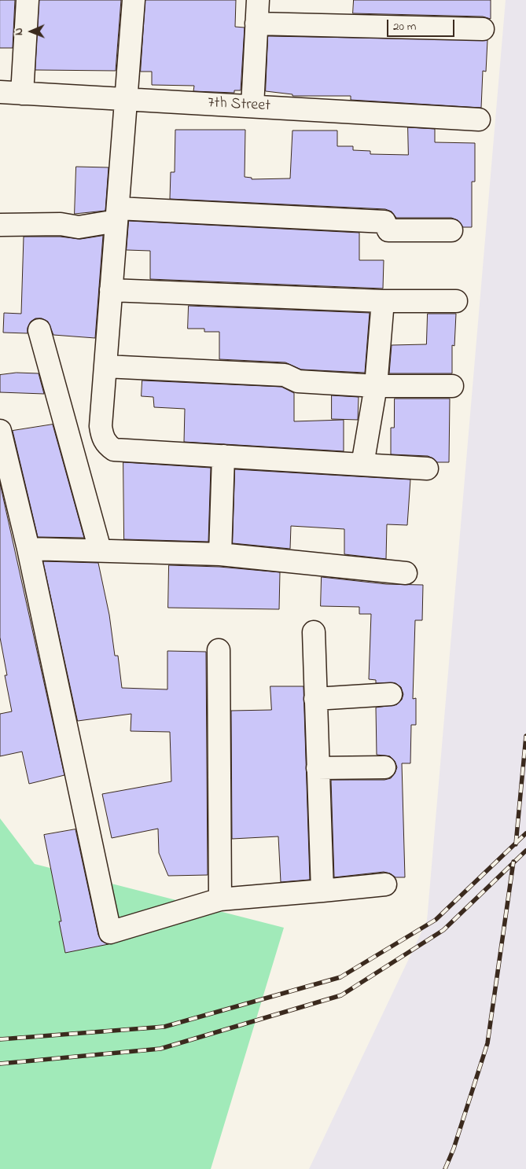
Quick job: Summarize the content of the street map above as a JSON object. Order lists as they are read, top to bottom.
{
  "streets": {
    "street": ["7th Street"]
  },
  "scale_bar": "20 m",
  "north": "left"
}
